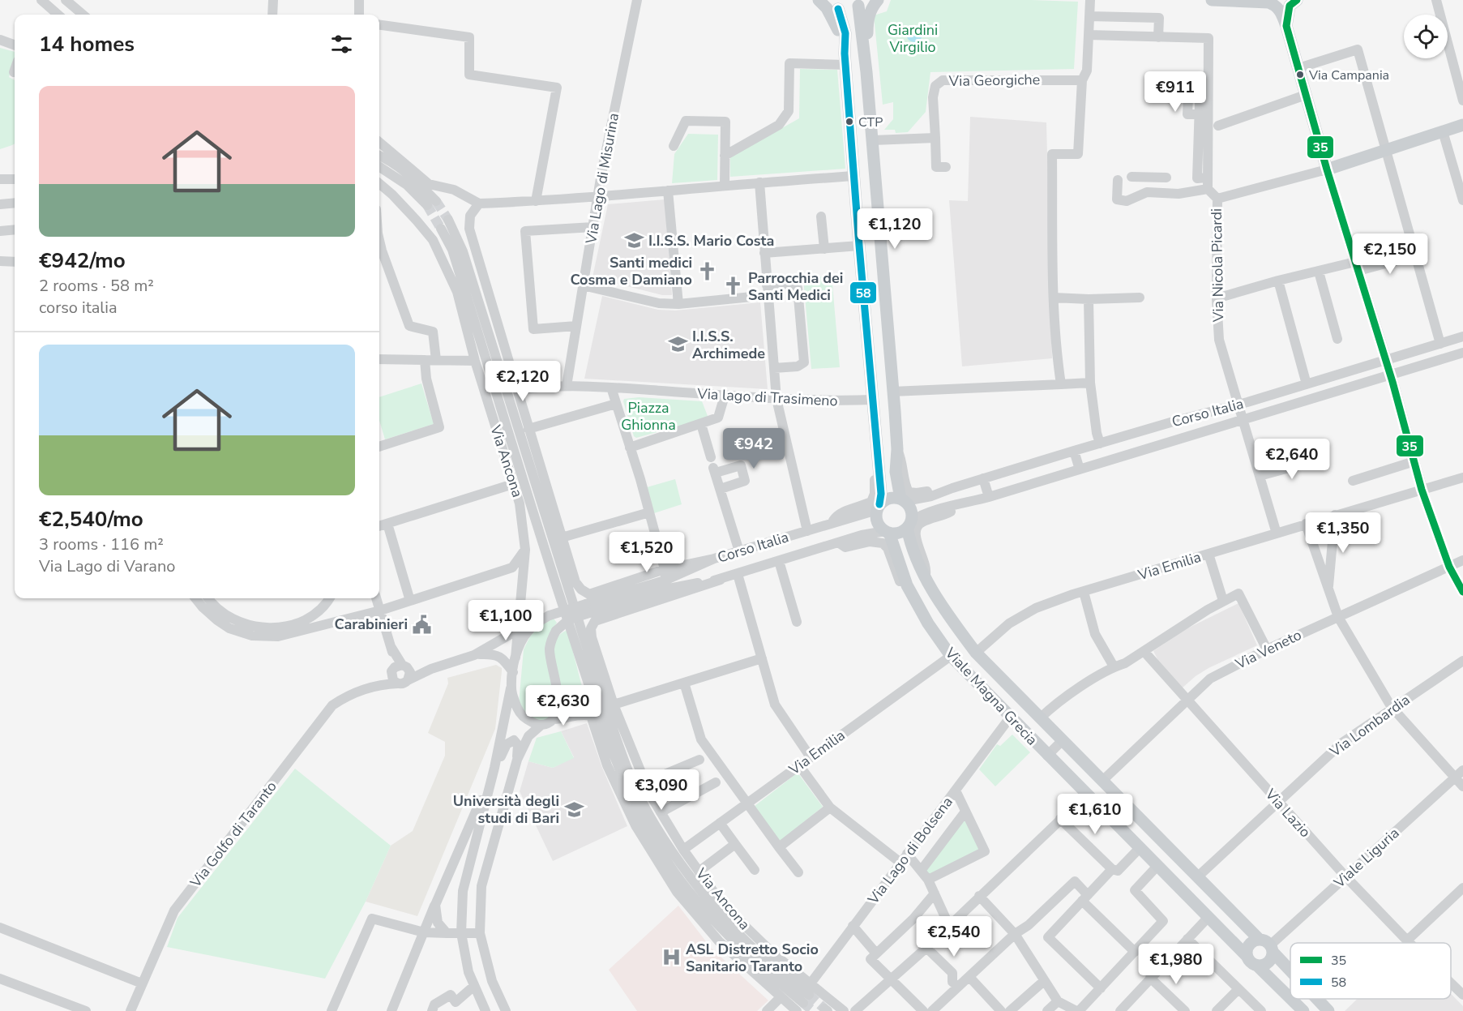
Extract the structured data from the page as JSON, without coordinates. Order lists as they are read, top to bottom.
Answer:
{
  "streets": {
    "main road": ["Viale Magna Grecia"],
    "street": [
      "Via Georgiche",
      "Via Lago di Misurina",
      "Via Nicola Picardi",
      "Via lago di Trasimeno",
      "Corso Italia",
      "Via Ancona",
      "Via Emilia",
      "Via Veneto",
      "Via Lombardia",
      "Via Lazio",
      "Via Golfo di Taranto",
      "Via Lago di Bolsena",
      "Viale Liguria"
    ]
  },
  "crossings": [
    ["Via Lago di Misurina", "Via lago di Trasimeno"],
    ["Via Nicola Picardi", "Corso Italia"],
    ["Via Nicola Picardi", "Via Emilia"],
    ["Via lago di Trasimeno", "Via Ancona"],
    ["Corso Italia", "Via Ancona"],
    ["Corso Italia", "Viale Magna Grecia"],
    ["Via Ancona", "Via Emilia"],
    ["Via Ancona", "Via Lago di Bolsena"],
    ["Via Emilia", "Viale Magna Grecia"],
    ["Via Veneto", "Viale Magna Grecia"],
    ["Via Veneto", "Via Lazio"],
    ["Viale Magna Grecia", "Via Lombardia"],
    ["Viale Magna Grecia", "Via Lago di Bolsena"],
    ["Viale Magna Grecia", "Viale Liguria"],
    ["Via Lombardia", "Via Lazio"],
    ["Via Lazio", "Viale Liguria"]
  ],
  "parks": ["Giardini Virgilio", "Piazza Ghionna"],
  "places": {
    "other": ["Via Campania", "CTP"],
    "school or university": ["I.I.S.S. Mario Costa", "I.I.S.S. Archimede", "Università degli studi di Bari"],
    "church": ["Santi medici Cosma e Damiano", "Parrocchia dei Santi Medici"],
    "public building": ["Carabinieri"],
    "hospital": ["ASL Distretto Socio Sanitario Taranto"]
  },
  "lines": ["transit line 35", "transit line 58"],
  "legend": ["35", "58"],
  "page": {
    "heading": "14 homes",
    "price": [
      "€911",
      "€1,120",
      "€2,150",
      "€2,120",
      "€942",
      "€2,640",
      "€1,350",
      "€1,520",
      "€1,100",
      "€2,630",
      "€3,090",
      "€1,610",
      "€2,540",
      "€1,980"
    ],
    "list": [
      {
        "name": "€942/mo",
        "note": "2 rooms · 58 m² · corso italia"
      },
      {
        "name": "€2,540/mo",
        "note": "3 rooms · 116 m² · Via Lago di Varano"
      }
    ]
  }
}
